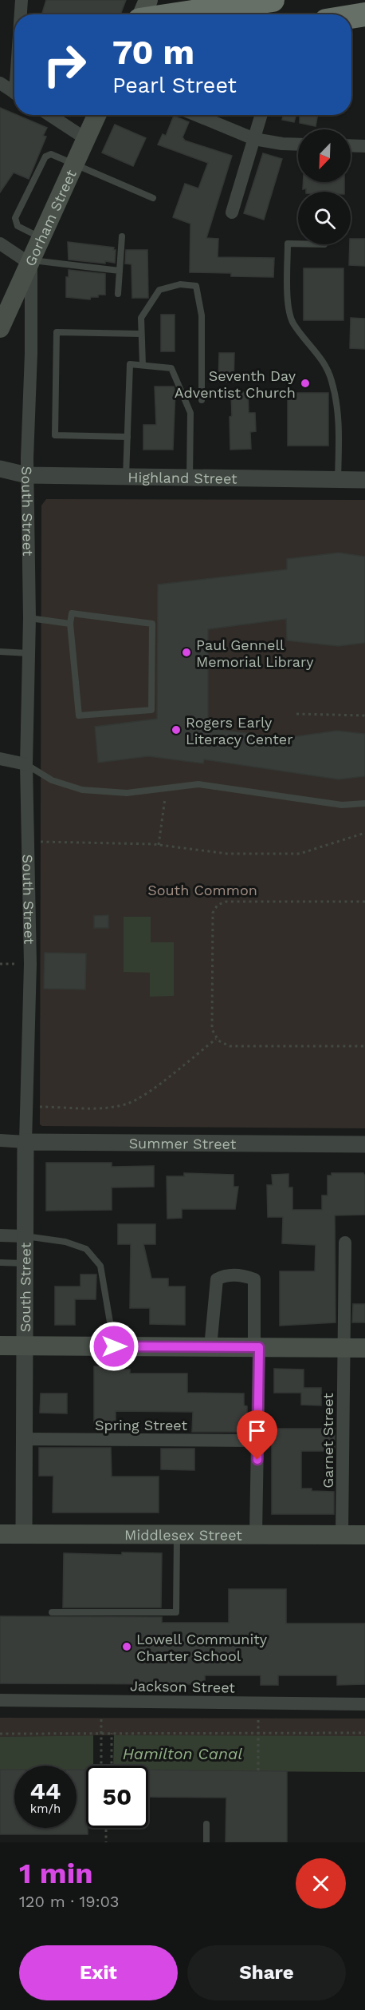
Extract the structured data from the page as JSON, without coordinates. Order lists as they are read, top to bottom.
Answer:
{
  "streets": {
    "main road": ["Gorham Street", "Middlesex Street"],
    "street": [
      "Highland Street",
      "South Street",
      "Summer Street",
      "Spring Street",
      "Garnet Street",
      "Jackson Street"
    ]
  },
  "crossings": [
    ["Gorham Street", "South Street"],
    ["Highland Street", "South Street"],
    ["South Street", "Summer Street"],
    ["South Street", "Spring Street"],
    ["South Street", "Middlesex Street"],
    ["Garnet Street", "Middlesex Street"]
  ],
  "water": ["Hamilton Canal"],
  "parks": ["South Common"],
  "places": [
    "Seventh Day Adventist Church",
    "Paul Gennell Memorial Library",
    "Rogers Early Literacy Center",
    "Lowell Community Charter School"
  ],
  "north": "bottom left",
  "page": {
    "turn": ["70 m", "Pearl Street"],
    "speed": "44 km/h",
    "limit": "50",
    "heading": ["1 min", "120 m · 19:03"],
    "buttons": ["Exit", "Share"]
  }
}
